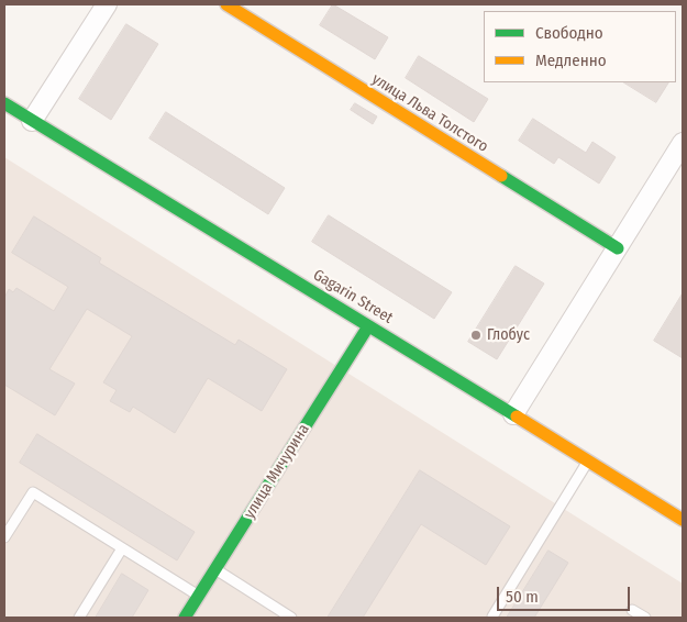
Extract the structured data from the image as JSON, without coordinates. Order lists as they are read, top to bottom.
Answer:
{
  "streets": {
    "street": ["улица Льва Толстого", "Gagarin Street", "улица Мичурина"]
  },
  "crossings": [
    ["Gagarin Street", "улица Мичурина"]
  ],
  "places": ["Глобус"],
  "legend": ["Свободно", "Медленно"],
  "scale_bar": "50 m"
}
